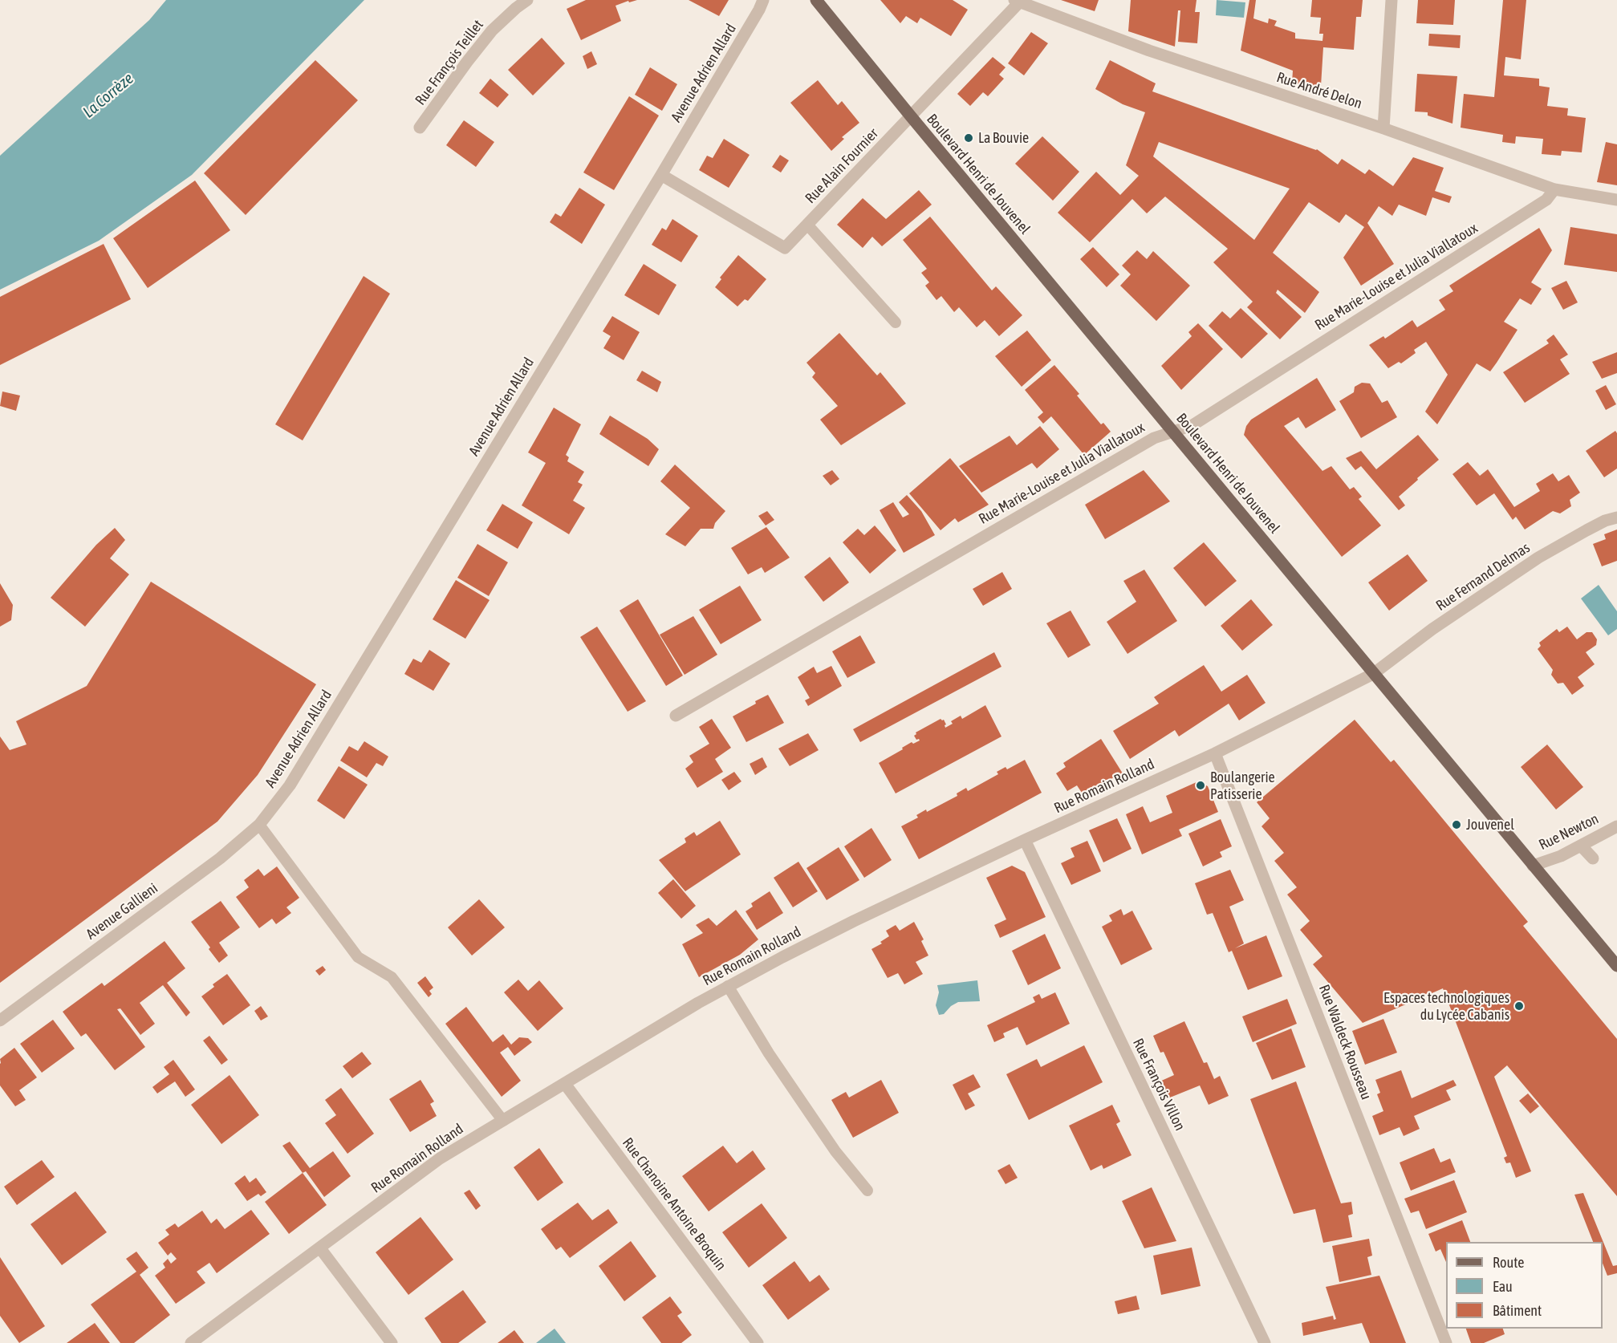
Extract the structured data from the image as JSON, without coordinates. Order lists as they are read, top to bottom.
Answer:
{
  "streets": {
    "main road": ["Boulevard Henri de Jouvenel"],
    "street": [
      "Rue François Teillet",
      "Avenue Adrien Allard",
      "Rue André Delon",
      "Rue Alain Fournier",
      "Rue Marie-Louise et Julia Viallatoux",
      "Rue Fernand Delmas",
      "Rue Romain Rolland",
      "Rue Newton",
      "Avenue Gallieni",
      "Rue Waldeck Rousseau",
      "Rue François Villon",
      "Rue Chanoine Antoine Broquin"
    ]
  },
  "crossings": [
    ["Avenue Adrien Allard", "Rue Alain Fournier"],
    ["Avenue Adrien Allard", "Avenue Gallieni"],
    ["Rue André Delon", "Rue Alain Fournier"],
    ["Rue André Delon", "Rue Marie-Louise et Julia Viallatoux"],
    ["Rue Alain Fournier", "Boulevard Henri de Jouvenel"],
    ["Boulevard Henri de Jouvenel", "Rue Marie-Louise et Julia Viallatoux"],
    ["Boulevard Henri de Jouvenel", "Rue Fernand Delmas"],
    ["Boulevard Henri de Jouvenel", "Rue Romain Rolland"],
    ["Boulevard Henri de Jouvenel", "Rue Newton"],
    ["Rue Fernand Delmas", "Rue Romain Rolland"],
    ["Rue Romain Rolland", "Rue Waldeck Rousseau"],
    ["Rue Romain Rolland", "Rue François Villon"],
    ["Rue Romain Rolland", "Rue Chanoine Antoine Broquin"]
  ],
  "water": ["La Corrèze"],
  "places": [
    "La Bouvie",
    "Boulangerie Patisserie",
    "Jouvenel",
    "Espaces technologiques du Lycée Cabanis"
  ],
  "legend": ["Route", "Eau", "Bâtiment"]
}
